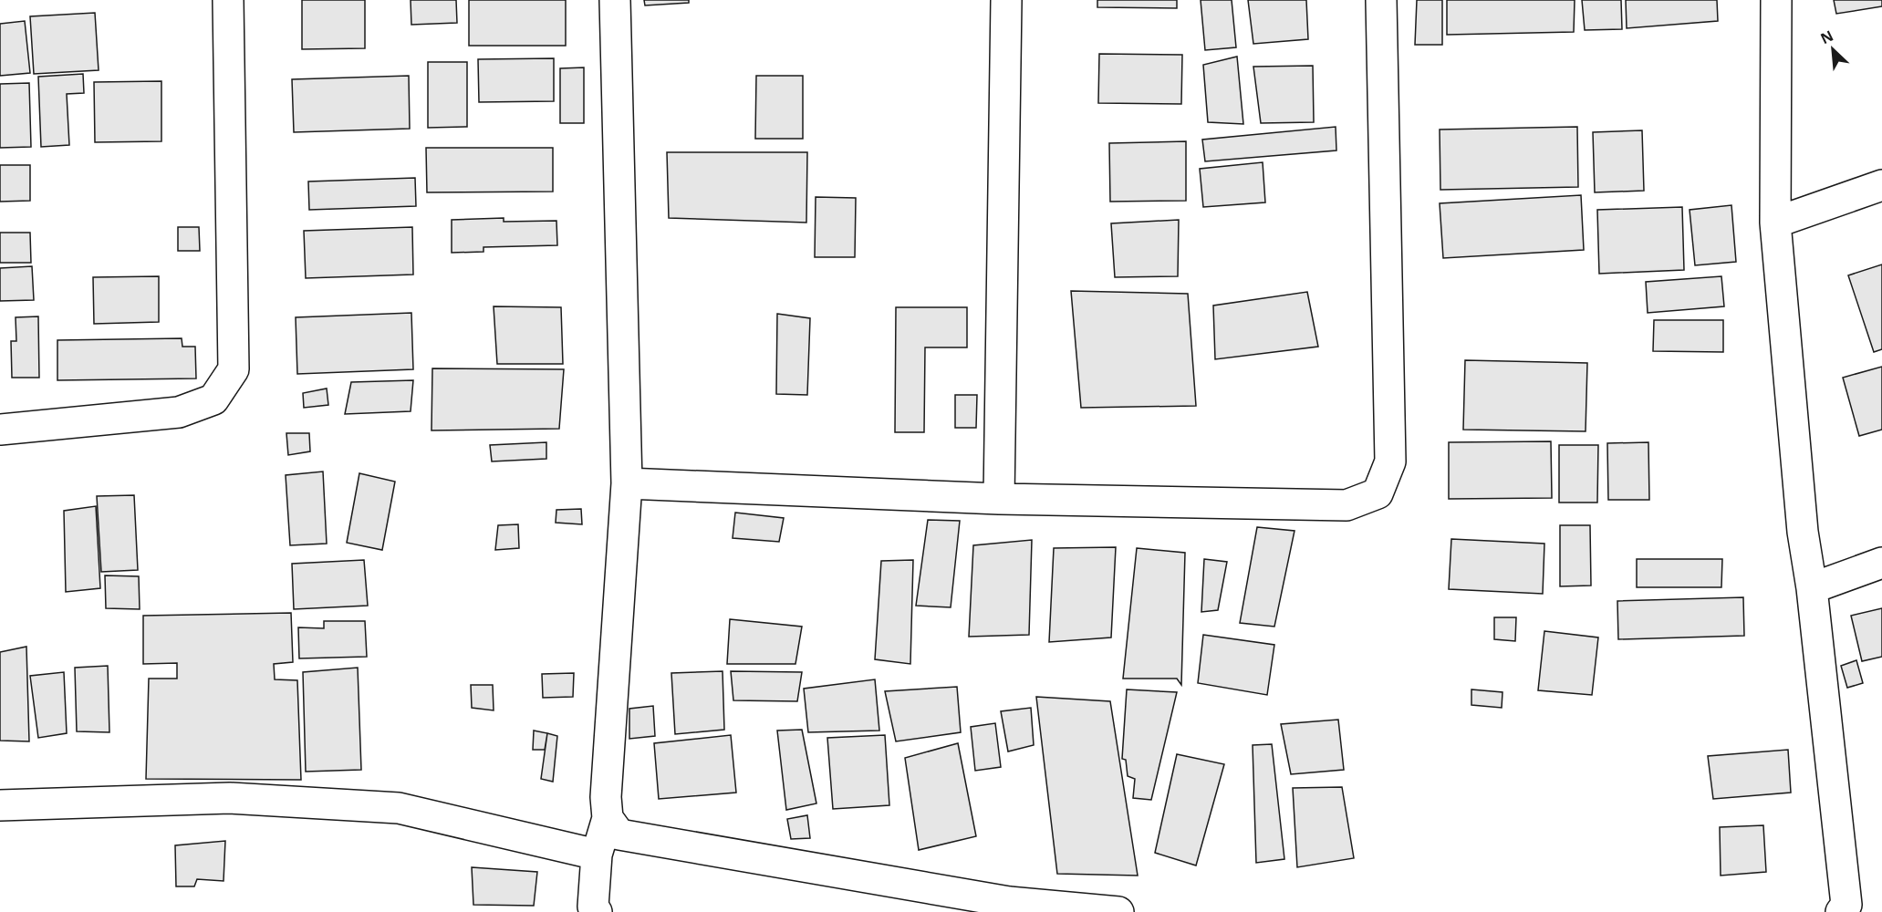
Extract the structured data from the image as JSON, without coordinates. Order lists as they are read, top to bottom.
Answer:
{
  "north": "top left"
}
